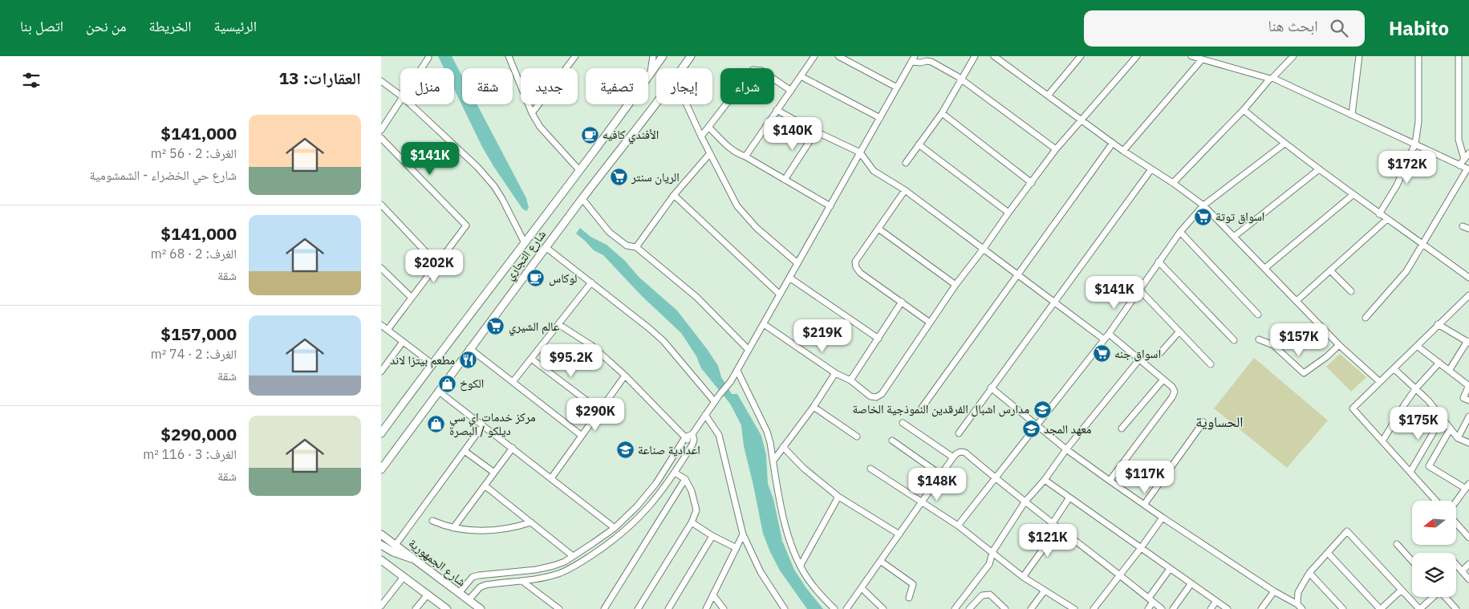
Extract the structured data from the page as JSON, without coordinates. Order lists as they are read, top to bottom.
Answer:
{
  "streets": {
    "main road": ["شارع التجاري", "شارع الجمهورية"]
  },
  "districts": ["الحساوية"],
  "places": {
    "cafe": ["الأفندي كافيه", "لوكاس"],
    "supermarket": [
      "الريان سنتر",
      "اسواق توتة",
      "عالم الشيري",
      "اسواق جنه"
    ],
    "restaurant": ["مطعم بيتزا لاند"],
    "shop": ["الكوخ", "مركز خدمات اي سي ديلكو / البصرة"],
    "school or university": ["مدارس اشبال الفرقدين النموذجية الخاصة", "معهد المجد", "اعدادية صناعة"]
  },
  "north": "left",
  "page": {
    "header": "Habito",
    "search": "ابحث هنا",
    "nav": [
      "الرئيسية",
      "الخريطة",
      "من نحن",
      "اتصل بنا"
    ],
    "heading": "العقارات: 13",
    "chip": [
      "شراء",
      "إيجار",
      "تصفية",
      "جديد",
      "شقة",
      "منزل"
    ],
    "list": [
      {
        "name": "$141,000",
        "note": "الغرف: 2 · 56 m² · شارع حي الخضراء - الشمشومية"
      },
      {
        "name": "$141,000",
        "note": "الغرف: 2 · 68 m² · شقة"
      },
      {
        "name": "$157,000",
        "note": "الغرف: 2 · 74 m² · شقة"
      },
      {
        "name": "$290,000",
        "note": "الغرف: 3 · 116 m² · شقة"
      }
    ],
    "price": [
      "$140K",
      "$141K",
      "$172K",
      "$202K",
      "$141K",
      "$219K",
      "$157K",
      "$95.2K",
      "$290K",
      "$175K",
      "$117K",
      "$148K",
      "$121K"
    ]
  }
}
